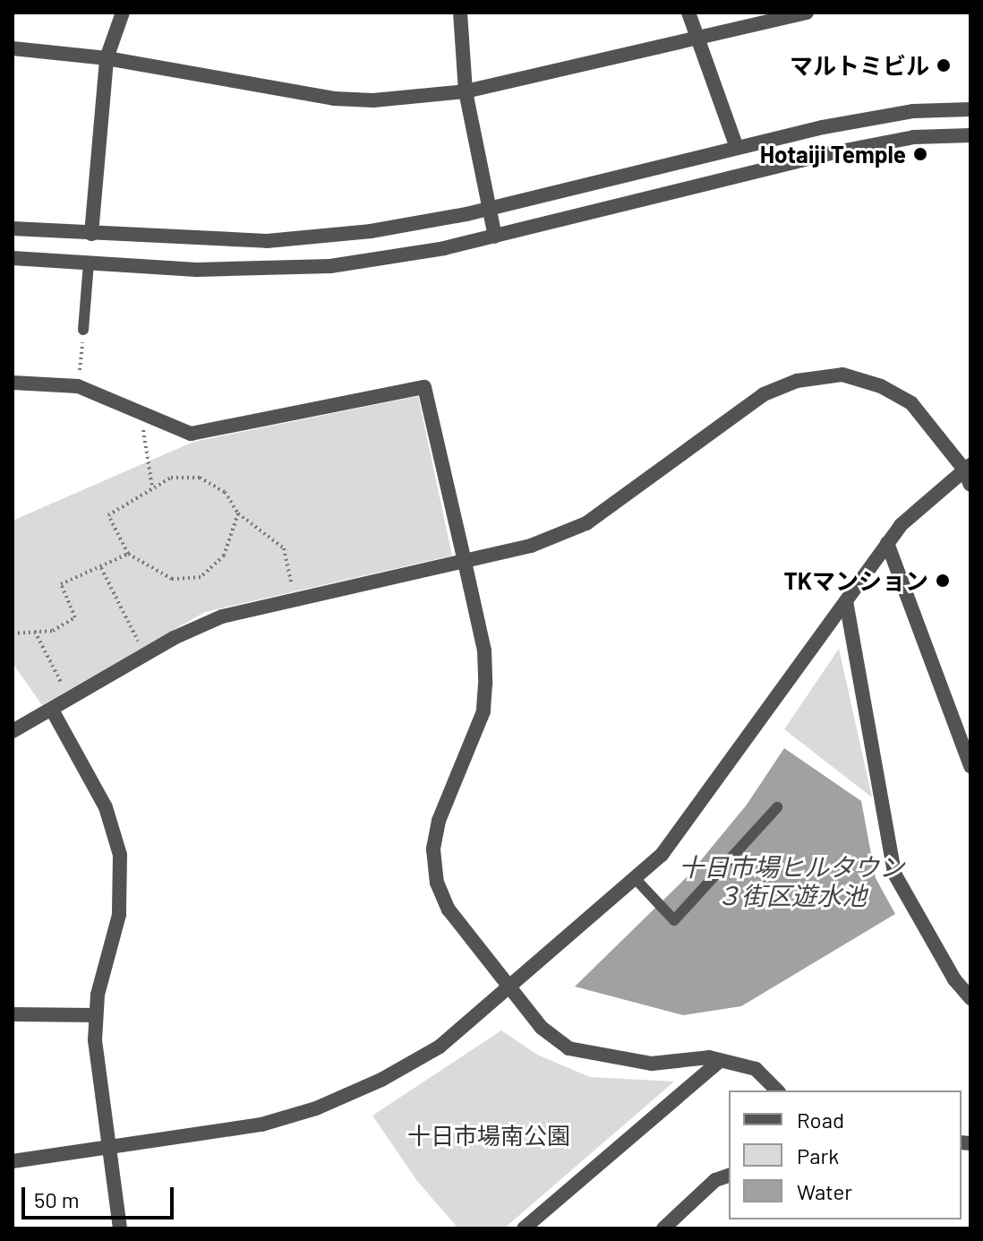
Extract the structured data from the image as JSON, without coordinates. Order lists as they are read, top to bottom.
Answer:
{
  "water": ["十日市場ヒルタウン ３街区遊水池"],
  "parks": ["十日市場南公園"],
  "places": ["マルトミビル", "Hotaiji Temple", "TKマンション"],
  "legend": ["Road", "Park", "Water"],
  "scale_bar": "50 m"
}
